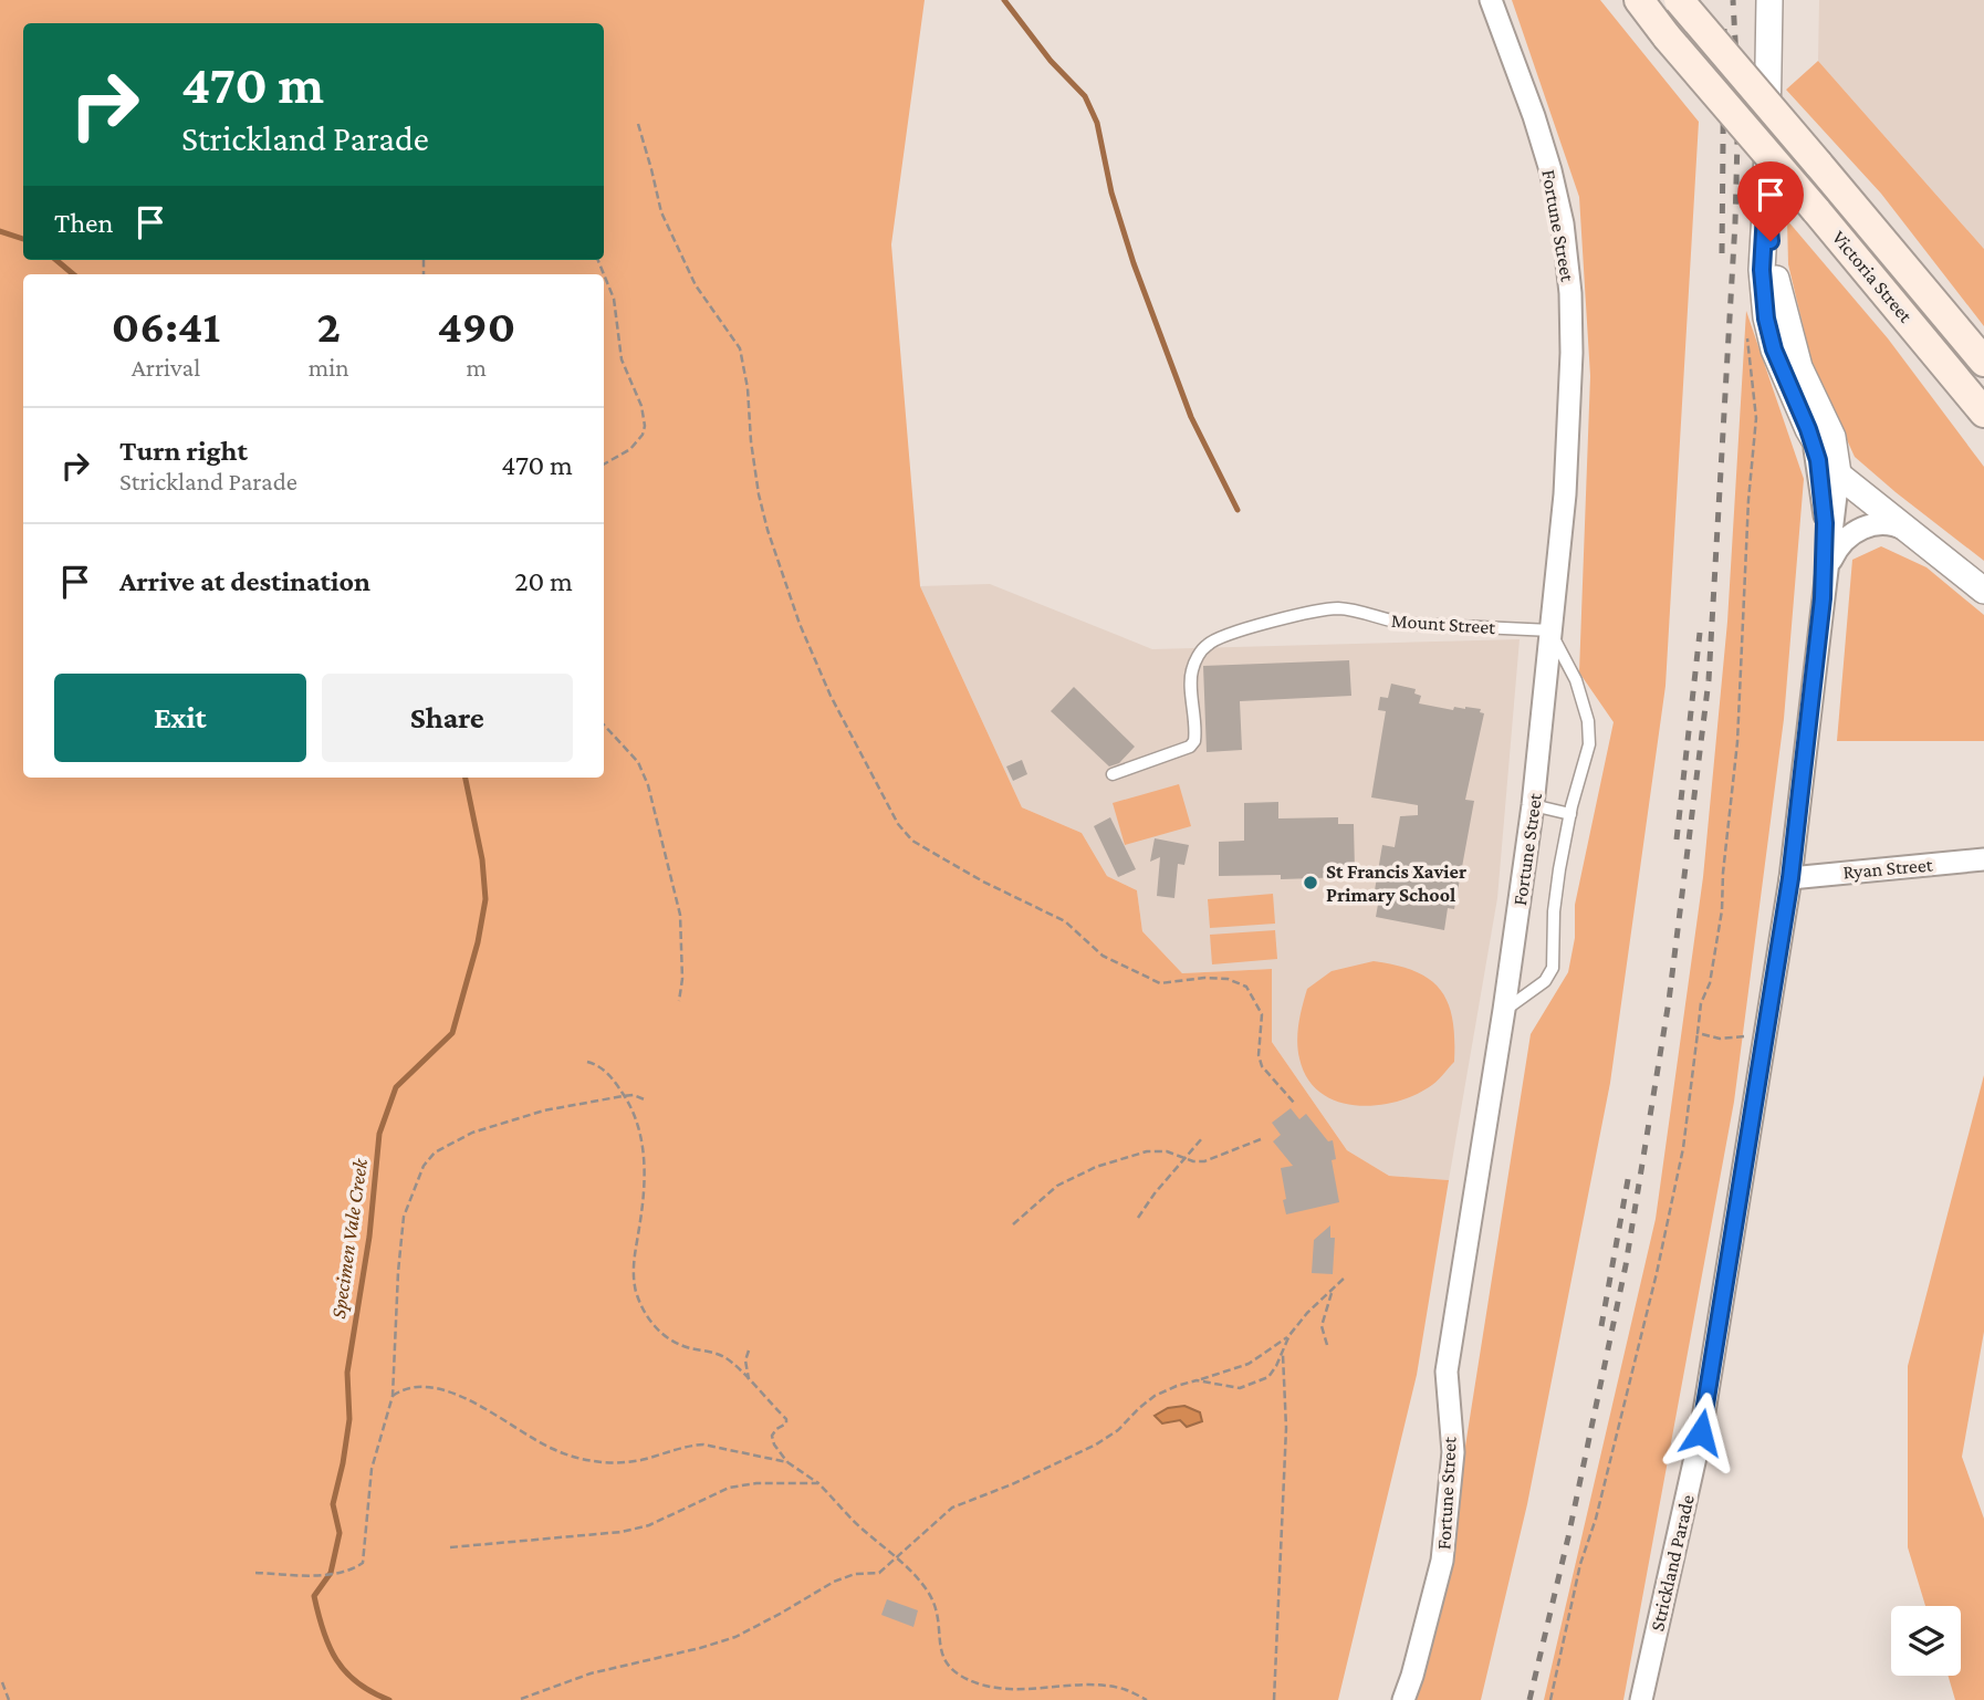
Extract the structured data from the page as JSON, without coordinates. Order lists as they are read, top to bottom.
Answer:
{
  "streets": {
    "main road": ["Victoria Street"],
    "street": ["Fortune Street", "Ryan Street", "Strickland Parade"],
    "lane": ["Mount Street"]
  },
  "crossings": [
    ["Fortune Street", "Mount Street"],
    ["Ryan Street", "Strickland Parade"]
  ],
  "water": ["Specimen Vale Creek"],
  "places": ["St Francis Xavier Primary School"],
  "page": {
    "turn": ["470 m", "Strickland Parade"],
    "then": "Then",
    "eta": [
      "06:41",
      "Arrival",
      "2",
      "min",
      "490",
      "m"
    ],
    "list": [
      {
        "name": "Turn right",
        "note": "Strickland Parade",
        "value": "470 m"
      },
      {
        "name": "Arrive at destination",
        "value": "20 m"
      }
    ],
    "buttons": ["Exit", "Share"]
  }
}
